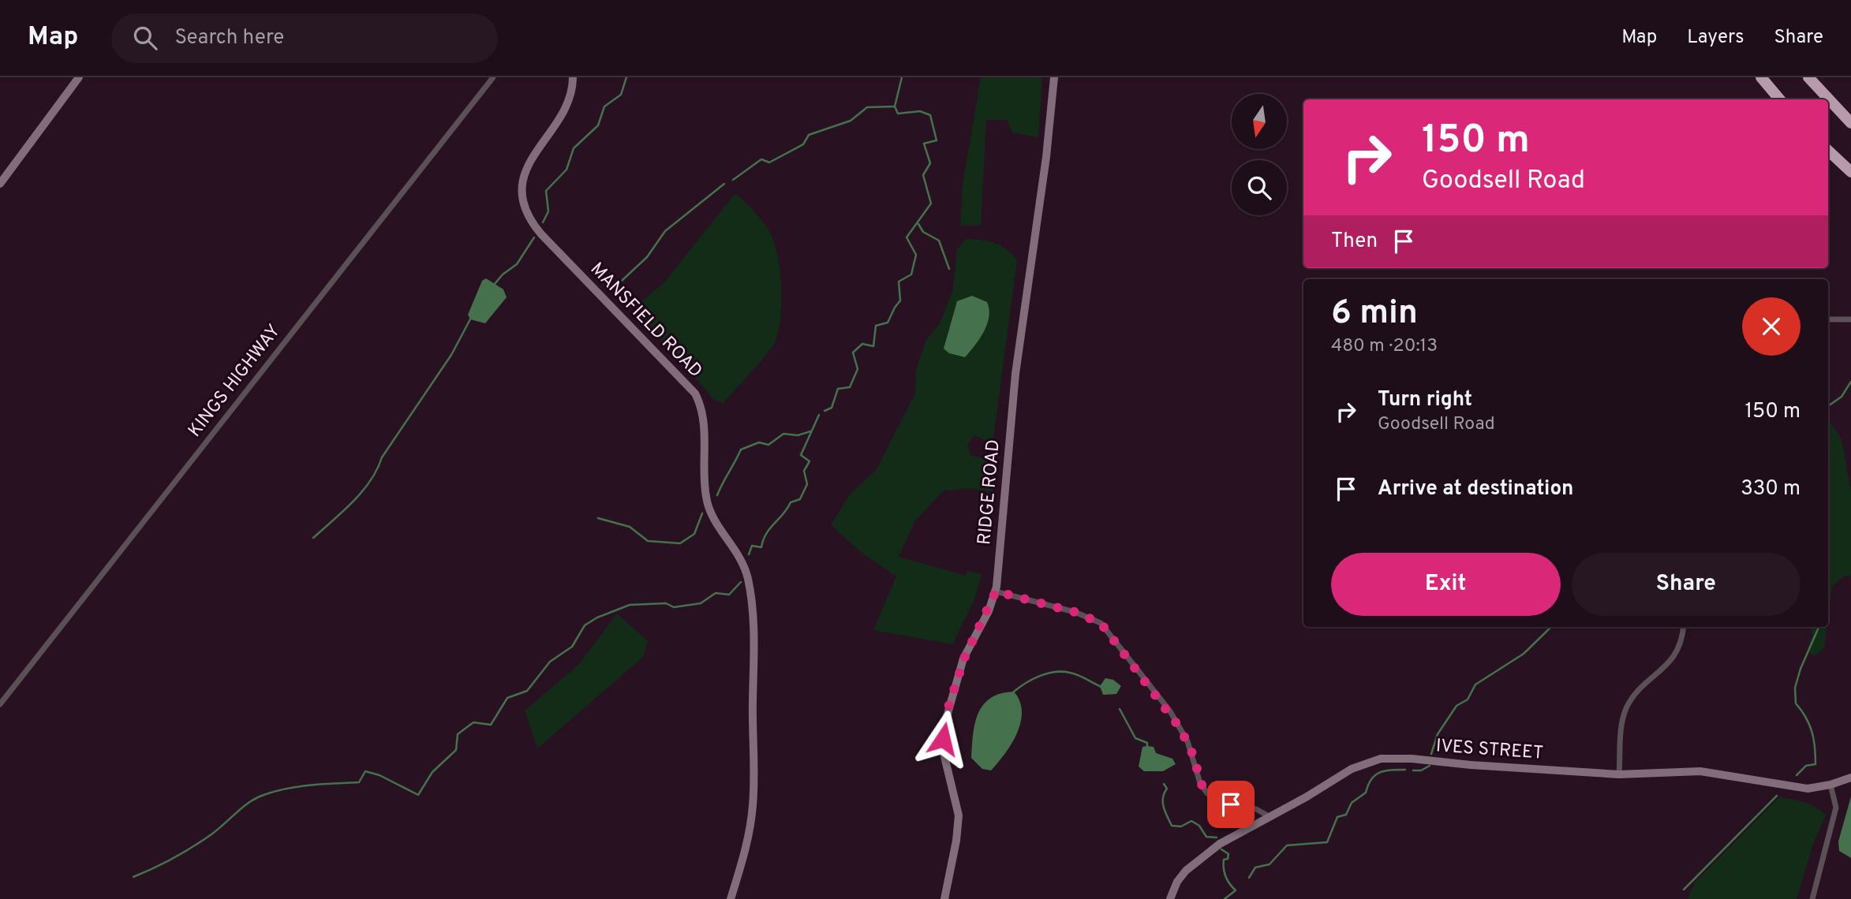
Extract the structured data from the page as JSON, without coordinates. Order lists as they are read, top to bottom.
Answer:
{
  "streets": {
    "street": [
      "MANSFIELD ROAD",
      "KINGS HIGHWAY",
      "RIDGE ROAD",
      "IVES STREET"
    ]
  },
  "north": "bottom",
  "page": {
    "header": "Map",
    "search": "Search here",
    "nav": ["Map", "Layers", "Share"],
    "turn": ["150 m", "Goodsell Road"],
    "then": "Then",
    "heading": ["6 min", "480 m · 20:13"],
    "list": [
      {
        "name": "Turn right",
        "note": "Goodsell Road",
        "value": "150 m"
      },
      {
        "name": "Arrive at destination",
        "value": "330 m"
      }
    ],
    "buttons": ["Exit", "Share"]
  }
}
